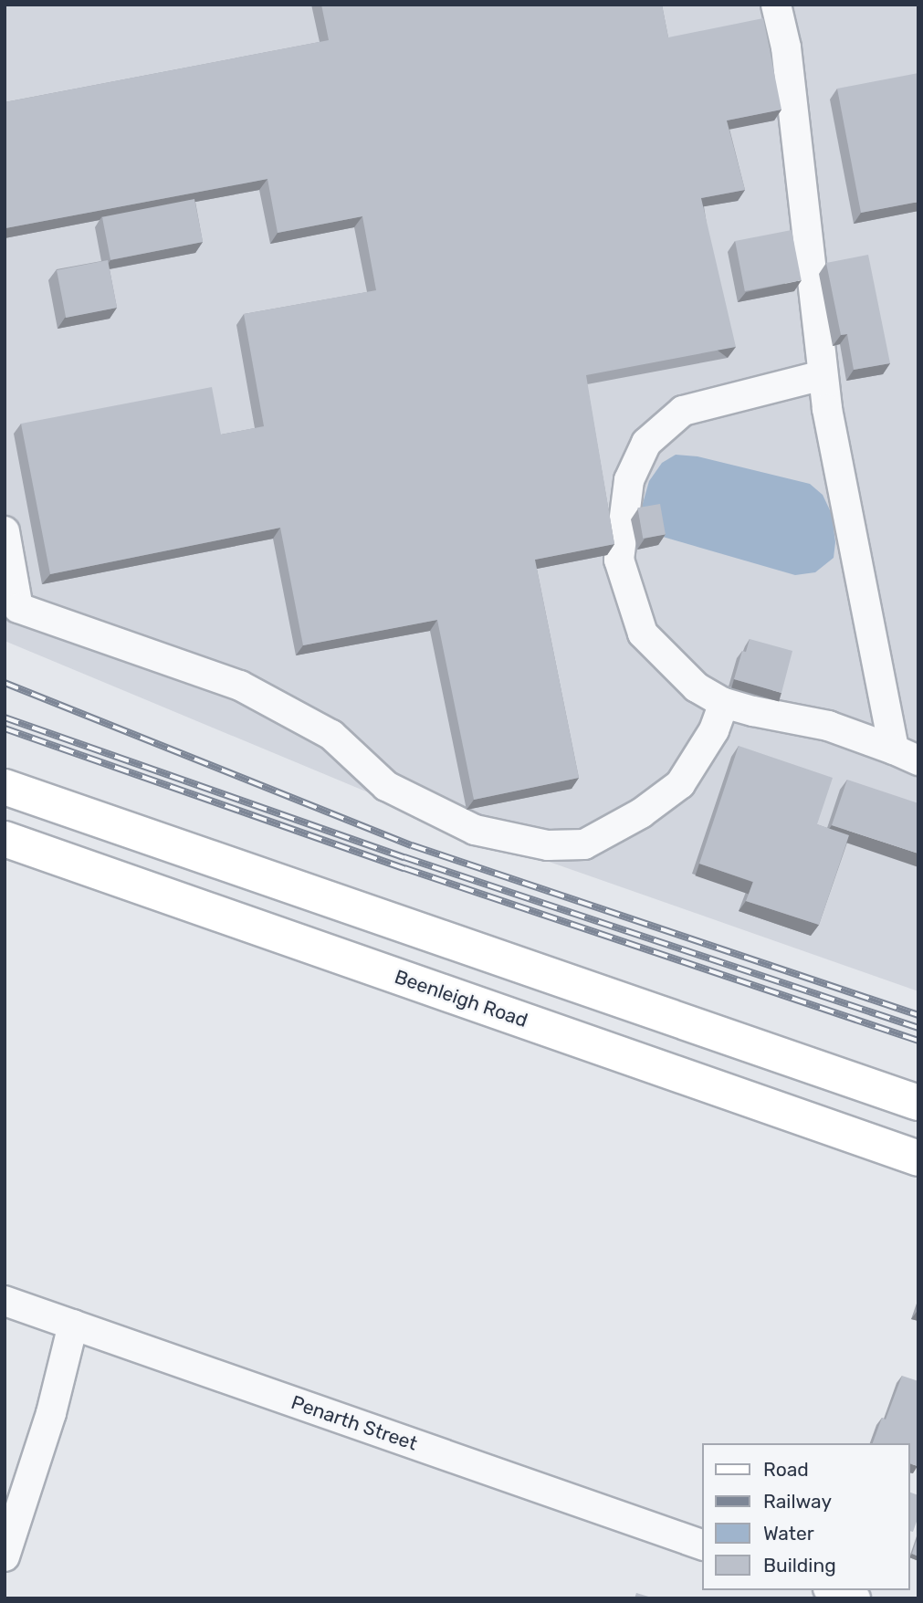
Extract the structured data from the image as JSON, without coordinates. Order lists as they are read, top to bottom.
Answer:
{
  "streets": {
    "main road": ["Beenleigh Road"],
    "street": ["Penarth Street"]
  },
  "legend": [
    "Road",
    "Railway",
    "Water",
    "Building"
  ]
}
